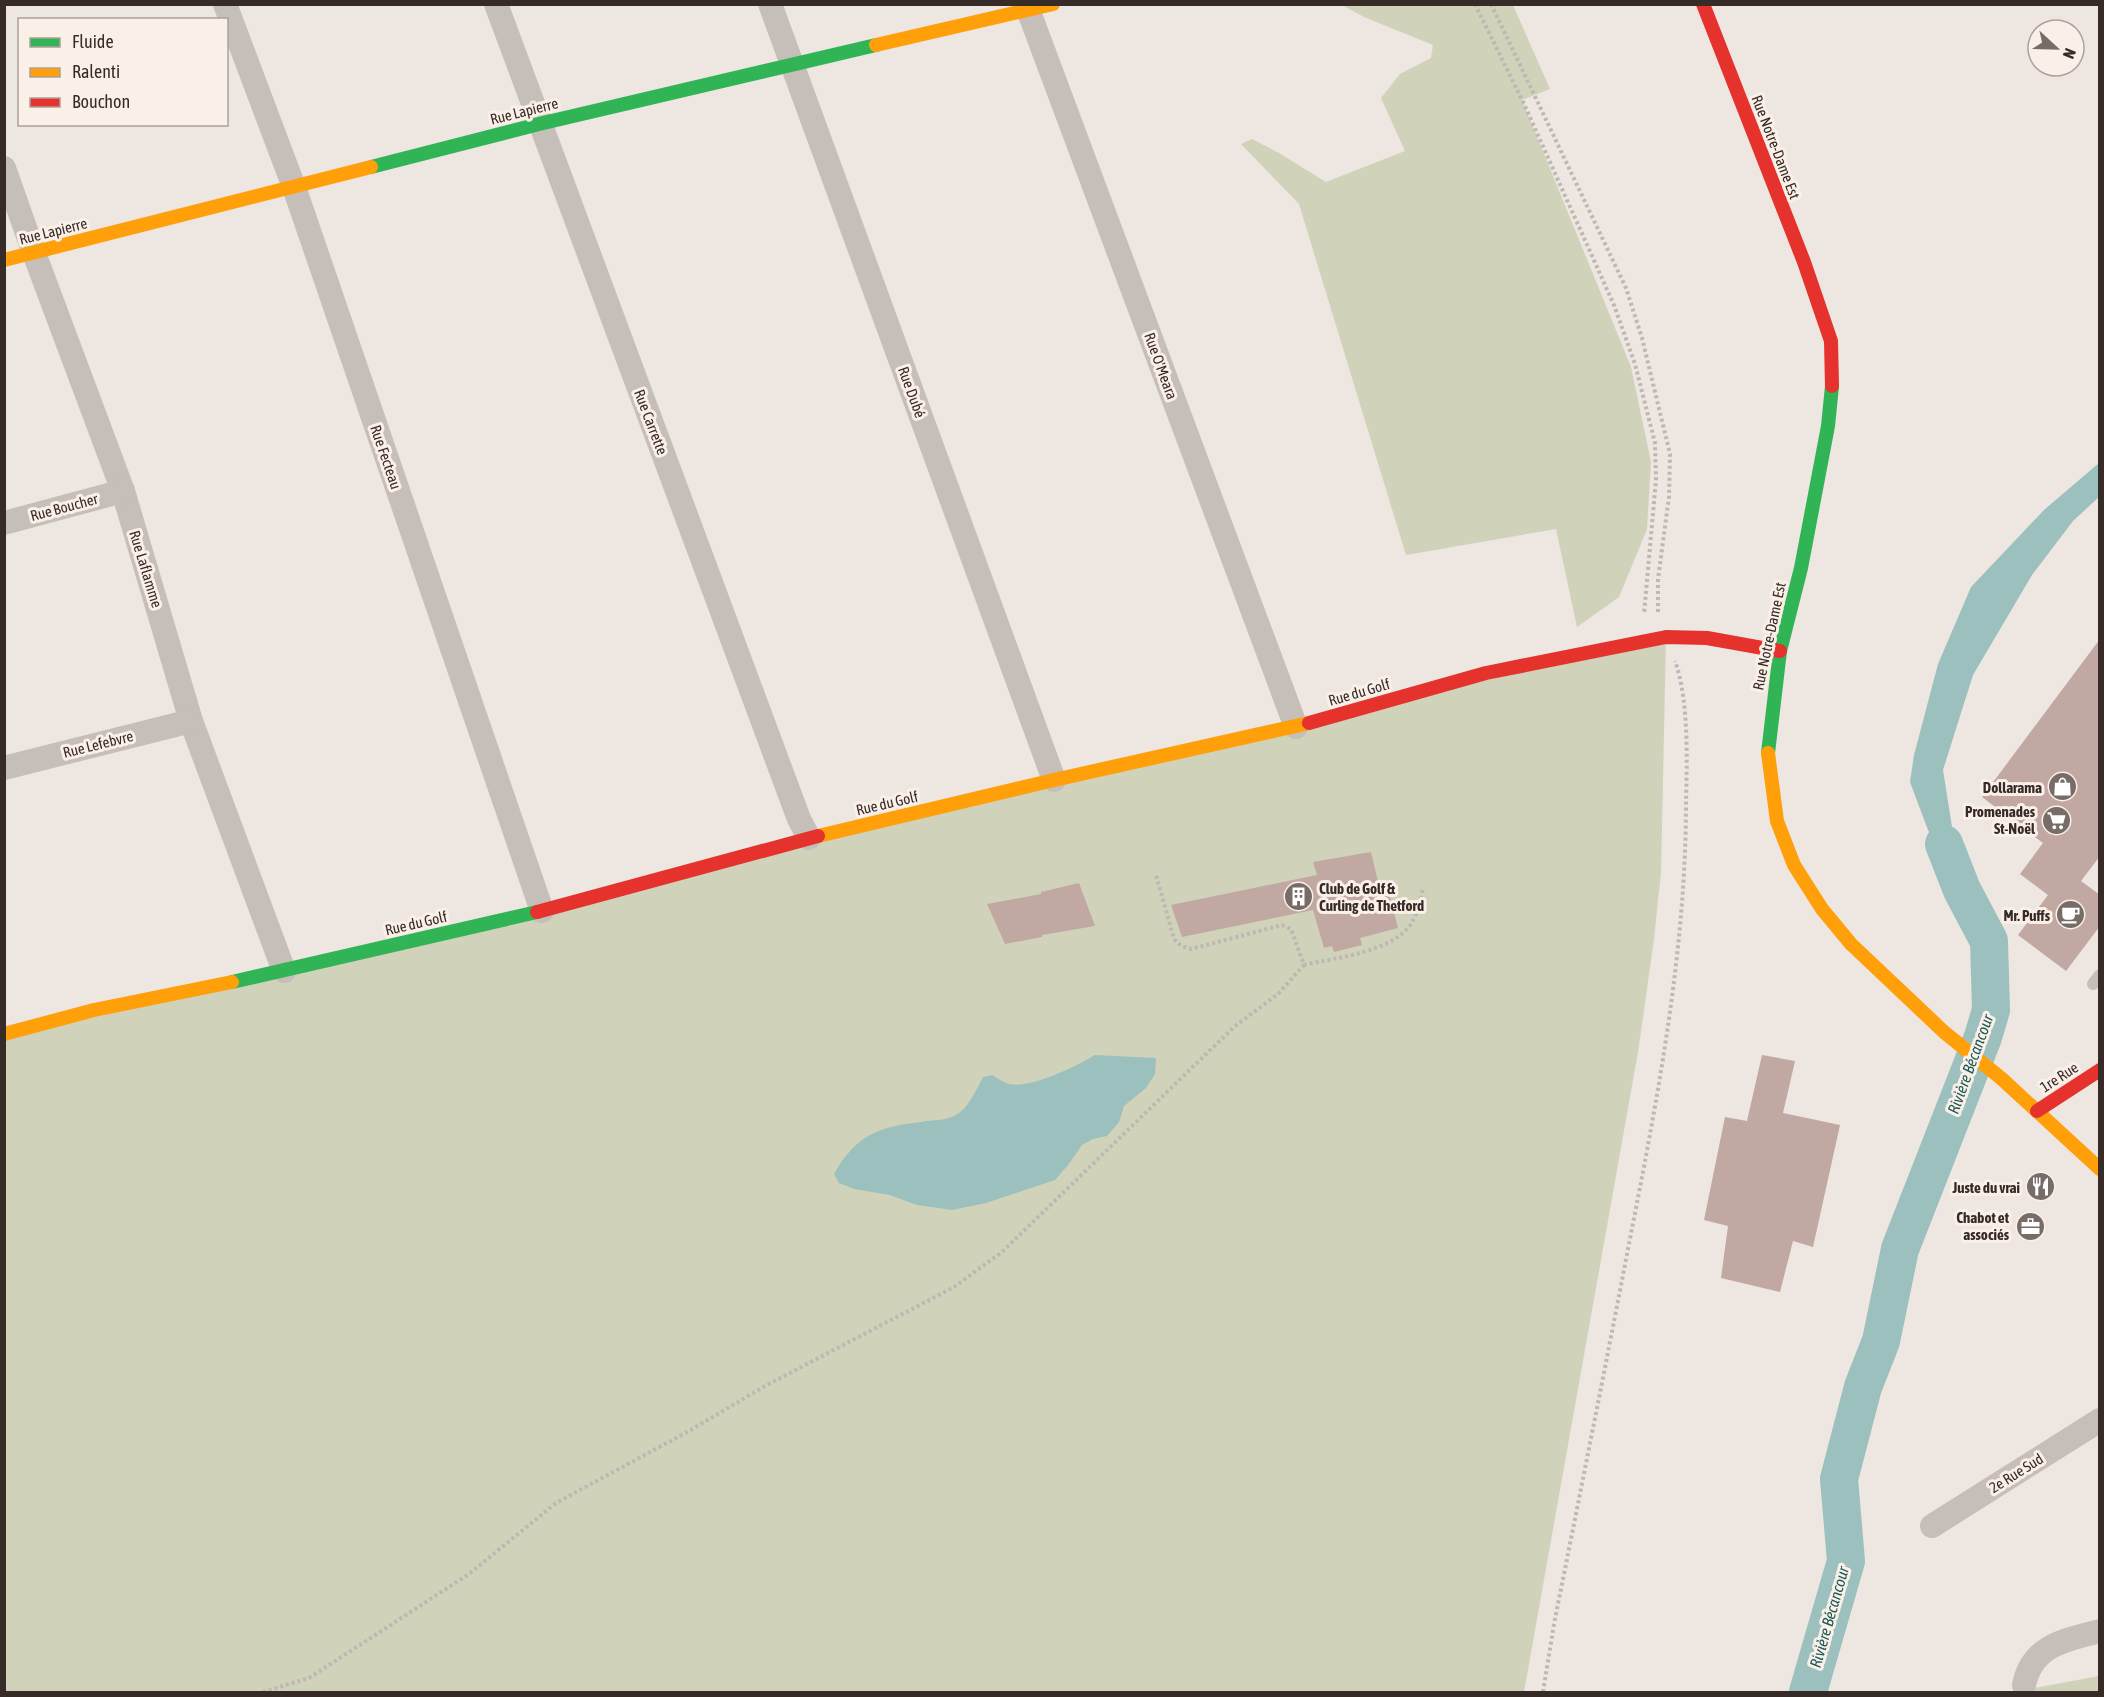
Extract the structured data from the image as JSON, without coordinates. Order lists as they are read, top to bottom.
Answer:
{
  "streets": {
    "street": [
      "Rue Lapierre",
      "Rue Notre-Dame Est",
      "Rue O'Meara",
      "Rue Dubé",
      "Rue Carrette",
      "Rue Fecteau",
      "Rue Boucher",
      "Rue Laflamme",
      "Rue du Golf",
      "Rue Lefebvre",
      "1re Rue",
      "2e Rue Sud"
    ]
  },
  "crossings": [
    ["Rue Lapierre", "Rue O'Meara"],
    ["Rue Lapierre", "Rue Dubé"],
    ["Rue Lapierre", "Rue Carrette"],
    ["Rue Lapierre", "Rue Fecteau"],
    ["Rue Lapierre", "Rue Laflamme"],
    ["Rue Notre-Dame Est", "Rue du Golf"],
    ["Rue Notre-Dame Est", "1re Rue"],
    ["Rue O'Meara", "Rue du Golf"],
    ["Rue Dubé", "Rue du Golf"],
    ["Rue Carrette", "Rue du Golf"],
    ["Rue Fecteau", "Rue du Golf"],
    ["Rue Boucher", "Rue Laflamme"],
    ["Rue Laflamme", "Rue du Golf"],
    ["Rue Laflamme", "Rue Lefebvre"]
  ],
  "water": ["Rivière Bécancour"],
  "places": {
    "shop": ["Dollarama"],
    "supermarket": ["Promenades St-Noël"],
    "building": ["Club de Golf & Curling de Thetford"],
    "cafe": ["Mr. Puffs"],
    "restaurant": ["Juste du vrai"],
    "office": ["Chabot et associés"]
  },
  "legend": ["Fluide", "Ralenti", "Bouchon"],
  "north": "right"
}
